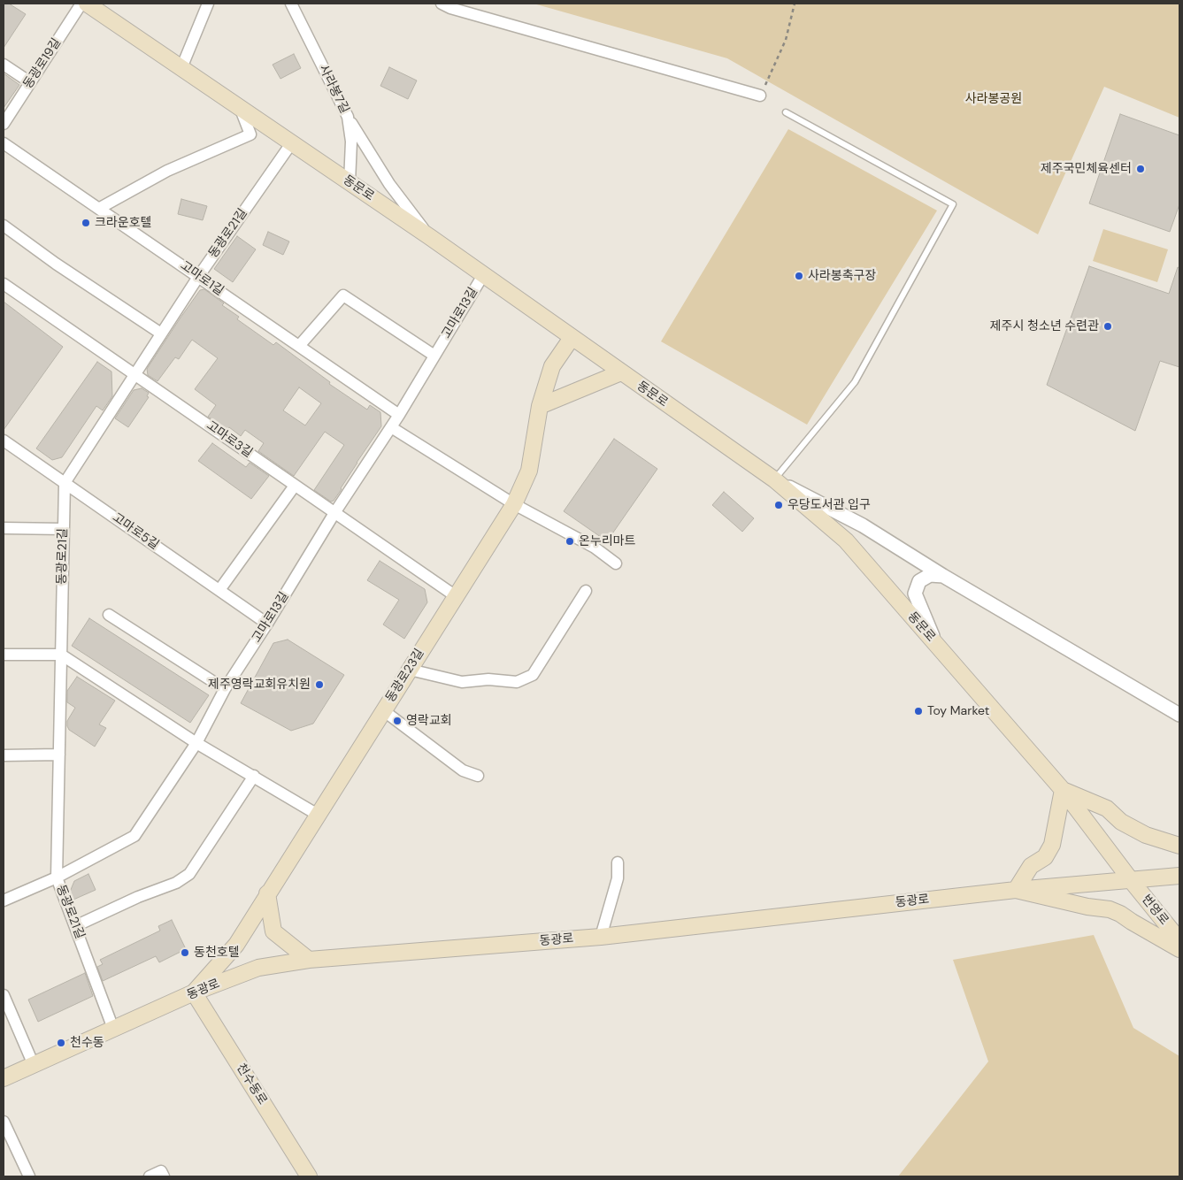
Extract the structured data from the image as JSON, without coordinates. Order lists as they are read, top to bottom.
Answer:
{
  "streets": {
    "main road": [
      "동문로",
      "동광로23길",
      "동광로",
      "번영로",
      "천수동로"
    ],
    "street": [
      "동광로19길",
      "사라봉7길",
      "동광로21길",
      "고마로1길",
      "고마로13길",
      "고마로3길",
      "고마로5길"
    ]
  },
  "crossings": [
    ["사라봉7길", "동문로"],
    ["동문로", "동광로21길"],
    ["동문로", "고마로13길"],
    ["동문로", "동광로23길"],
    ["동문로", "동광로"],
    ["동문로", "번영로"],
    ["동광로21길", "고마로1길"],
    ["동광로21길", "고마로13길"],
    ["동광로21길", "고마로3길"],
    ["동광로21길", "고마로5길"],
    ["동광로21길", "동광로"],
    ["고마로1길", "고마로13길"],
    ["고마로13길", "고마로3길"],
    ["고마로13길", "고마로5길"],
    ["고마로3길", "동광로23길"],
    ["동광로23길", "동광로"],
    ["동광로23길", "천수동로"],
    ["동광로", "번영로"],
    ["동광로", "천수동로"]
  ],
  "parks": ["사라봉공원"],
  "places": [
    "제주국민체육센터",
    "크라운호텔",
    "사라봉축구장",
    "제주시 청소년 수련관",
    "우당도서관 입구",
    "온누리마트",
    "제주영락교회유치원",
    "Toy Market",
    "영락교회",
    "동천호텔",
    "천수동"
  ]
}
